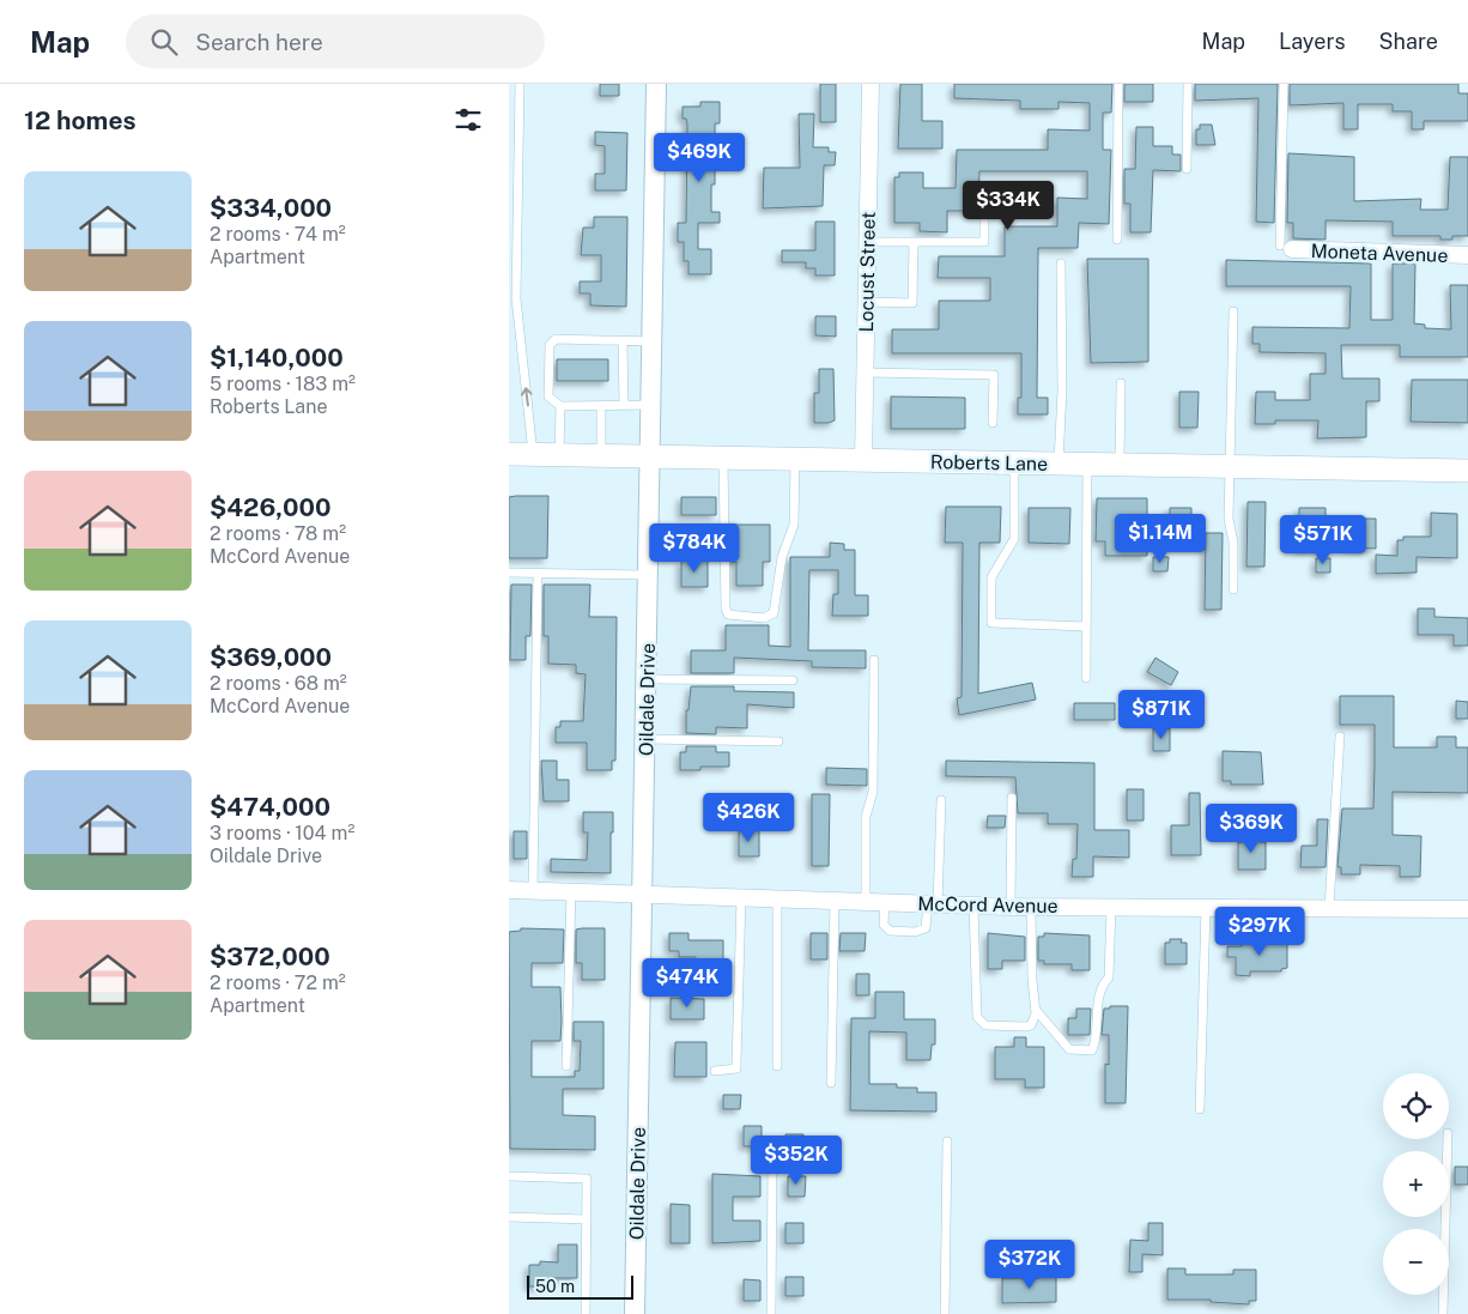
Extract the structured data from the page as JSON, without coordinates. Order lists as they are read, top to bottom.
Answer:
{
  "streets": {
    "main road": ["Roberts Lane"],
    "street": [
      "Moneta Avenue",
      "Locust Street",
      "Oildale Drive",
      "McCord Avenue"
    ]
  },
  "crossings": [
    ["Locust Street", "Roberts Lane"],
    ["Roberts Lane", "Oildale Drive"],
    ["Oildale Drive", "McCord Avenue"]
  ],
  "scale_bar": "50 m",
  "page": {
    "header": "Map",
    "search": "Search here",
    "nav": ["Map", "Layers", "Share"],
    "heading": "12 homes",
    "price": [
      "$469K",
      "$334K",
      "$1.14M",
      "$571K",
      "$784K",
      "$871K",
      "$426K",
      "$369K",
      "$297K",
      "$474K",
      "$352K",
      "$372K"
    ],
    "list": [
      {
        "name": "$334,000",
        "note": "2 rooms · 74 m² · Apartment"
      },
      {
        "name": "$1,140,000",
        "note": "5 rooms · 183 m² · Roberts Lane"
      },
      {
        "name": "$426,000",
        "note": "2 rooms · 78 m² · McCord Avenue"
      },
      {
        "name": "$369,000",
        "note": "2 rooms · 68 m² · McCord Avenue"
      },
      {
        "name": "$474,000",
        "note": "3 rooms · 104 m² · Oildale Drive"
      },
      {
        "name": "$372,000",
        "note": "2 rooms · 72 m² · Apartment"
      }
    ],
    "map_buttons": ["+", "−"],
    "scale": "50 m"
  }
}
